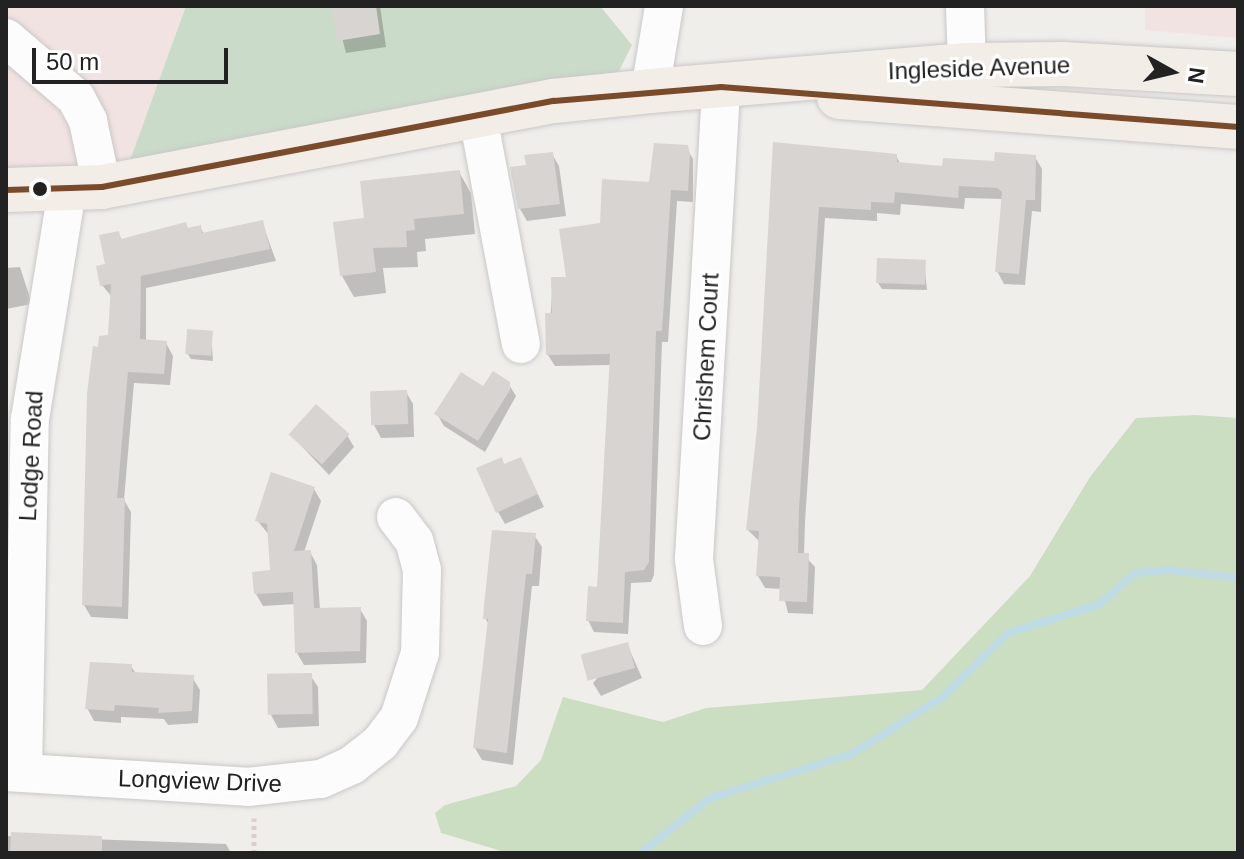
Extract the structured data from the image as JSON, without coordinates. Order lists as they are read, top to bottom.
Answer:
{
  "streets": {
    "main road": ["Ingleside Avenue"],
    "street": ["Chrishem Court", "Lodge Road", "Longview Drive"]
  },
  "crossings": [
    ["Ingleside Avenue", "Chrishem Court"],
    ["Ingleside Avenue", "Lodge Road"],
    ["Lodge Road", "Longview Drive"]
  ],
  "scale_bar": "50 m",
  "north": "right"
}
